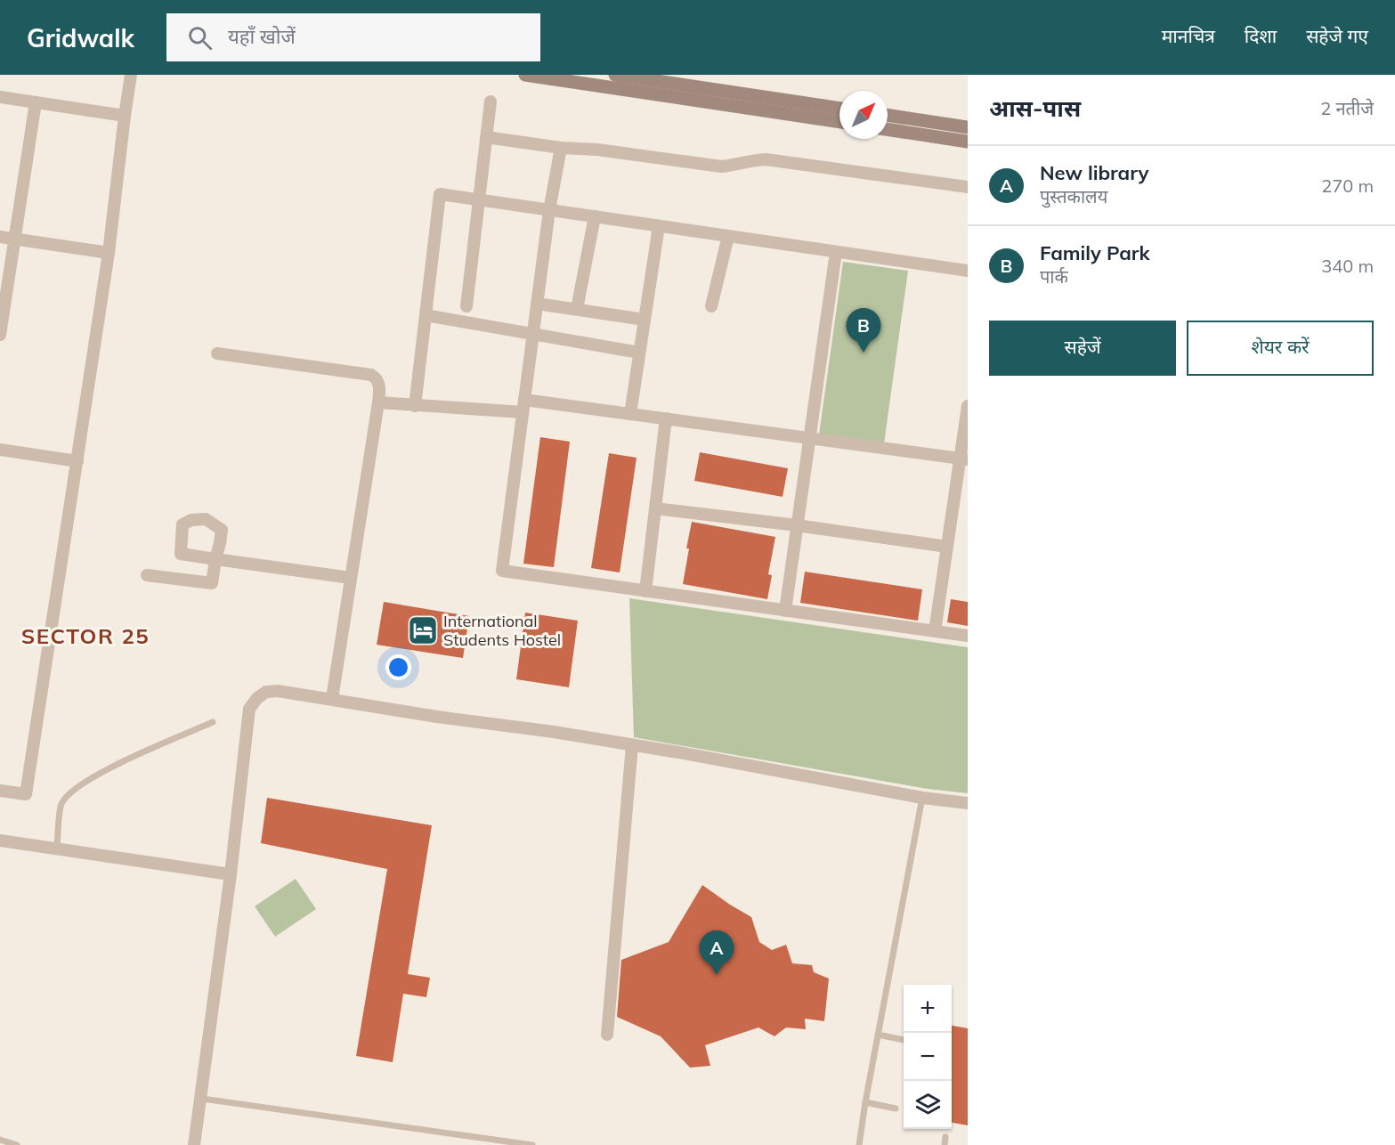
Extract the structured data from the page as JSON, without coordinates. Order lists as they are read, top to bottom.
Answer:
{
  "districts": ["SECTOR 25"],
  "places": {
    "hotel": ["International Students Hostel"]
  },
  "north": "top right",
  "page": {
    "header": "Gridwalk",
    "search": "यहाँ खोजें",
    "nav": ["मानचित्र", "दिशा", "सहेजे गए"],
    "heading": ["आस-पास", "2 नतीजे"],
    "list": [
      {
        "mark": "A",
        "name": "New library",
        "note": "पुस्तकालय",
        "value": "270 m"
      },
      {
        "mark": "B",
        "name": "Family Park",
        "note": "पार्क",
        "value": "340 m"
      }
    ],
    "buttons": ["सहेजें", "शेयर करें"],
    "pins": ["B", "A"],
    "map_buttons": ["+", "−"]
  }
}
